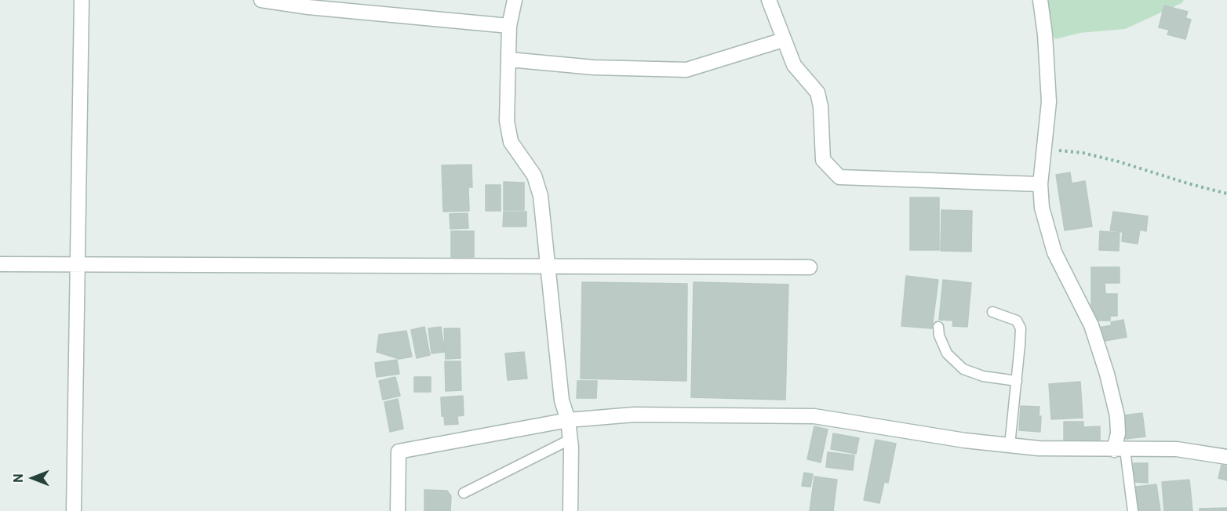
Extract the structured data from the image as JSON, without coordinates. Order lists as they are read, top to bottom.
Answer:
{
  "north": "left"
}
